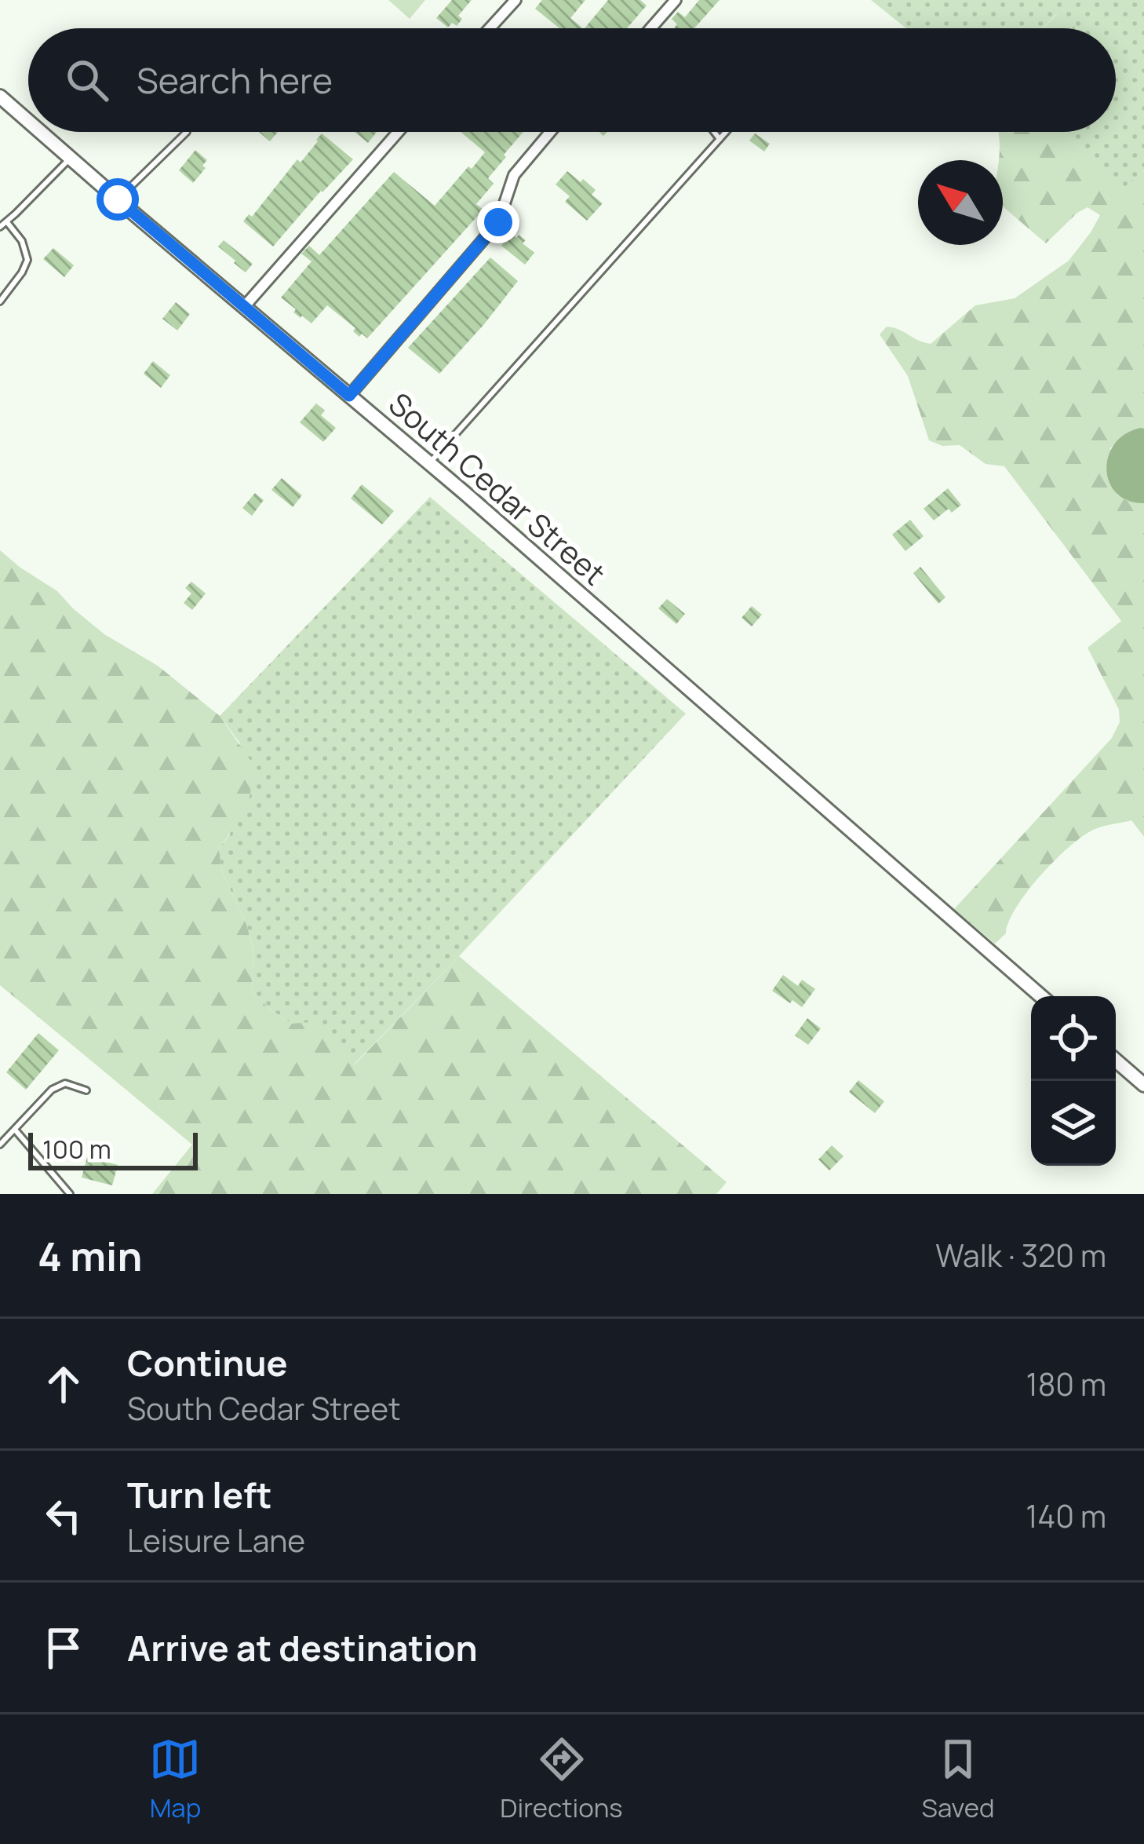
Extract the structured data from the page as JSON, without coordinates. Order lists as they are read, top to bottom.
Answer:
{
  "streets": {
    "main road": ["South Cedar Street"]
  },
  "scale_bar": "100 m",
  "north": "top left",
  "page": {
    "search": "Search here",
    "scale": "100 m",
    "heading": ["4 min", "Walk · 320 m"],
    "list": [
      ["Continue", "South Cedar Street", "180 m"],
      ["Turn left", "Leisure Lane", "140 m"],
      "Arrive at destination"
    ],
    "nav": ["Map", "Directions", "Saved"]
  }
}
